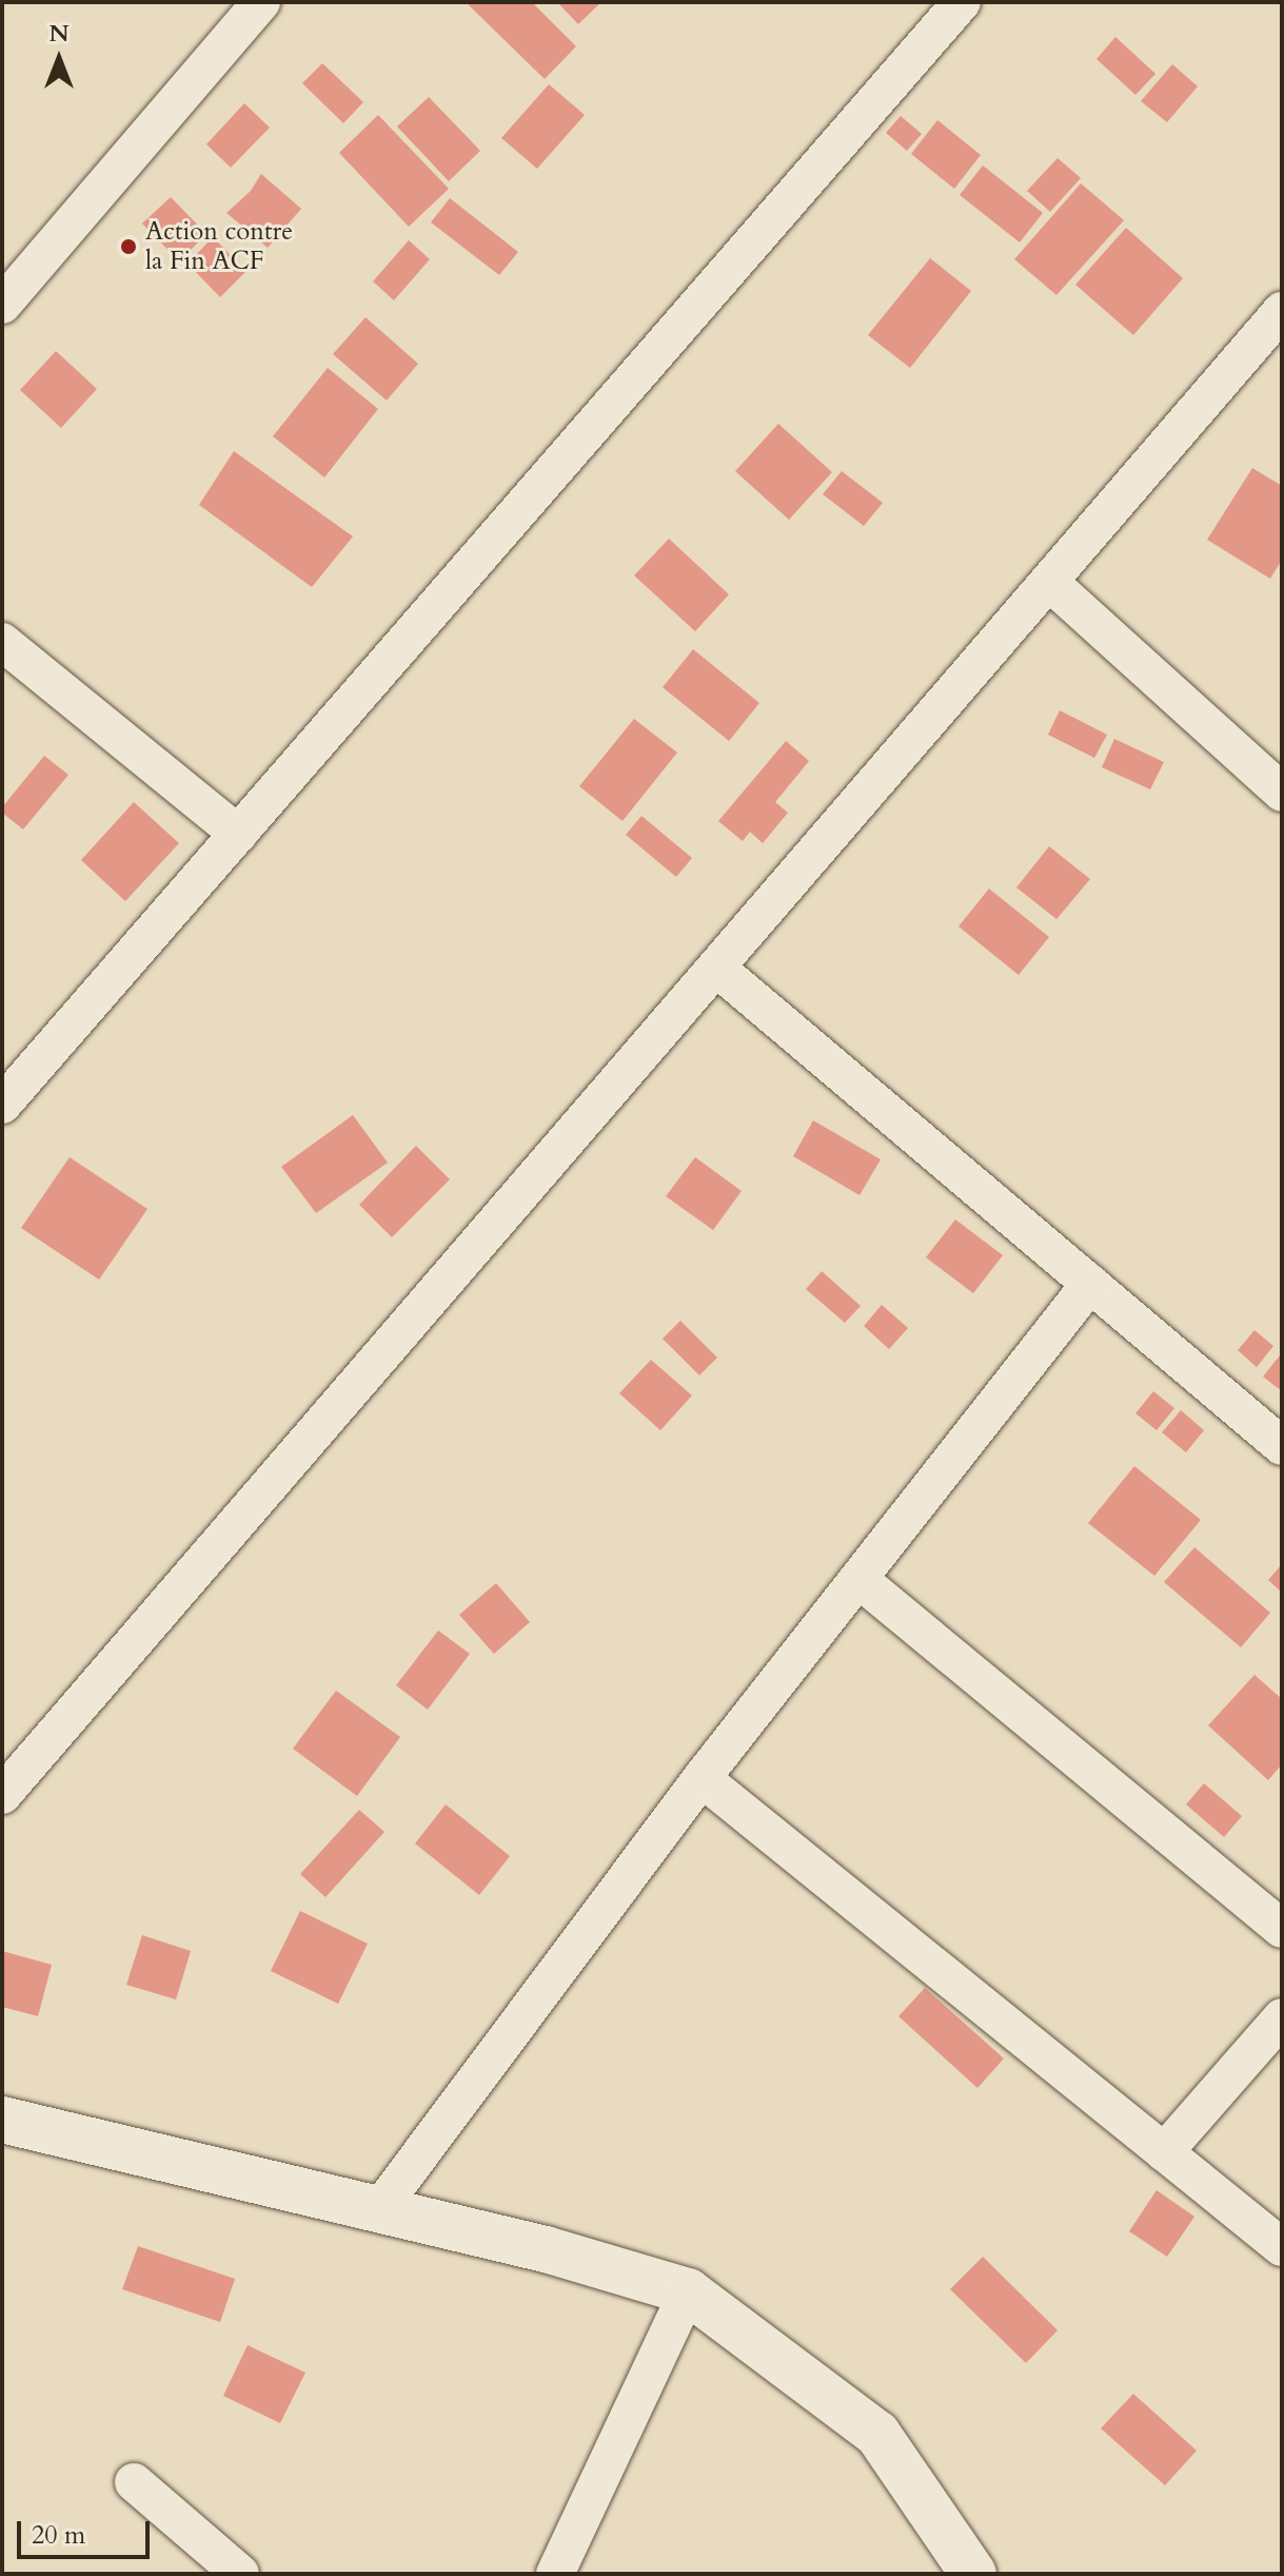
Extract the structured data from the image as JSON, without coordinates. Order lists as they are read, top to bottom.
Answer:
{
  "places": ["Action contre la Fin ACF"],
  "scale_bar": "20 m",
  "north": "top"
}
